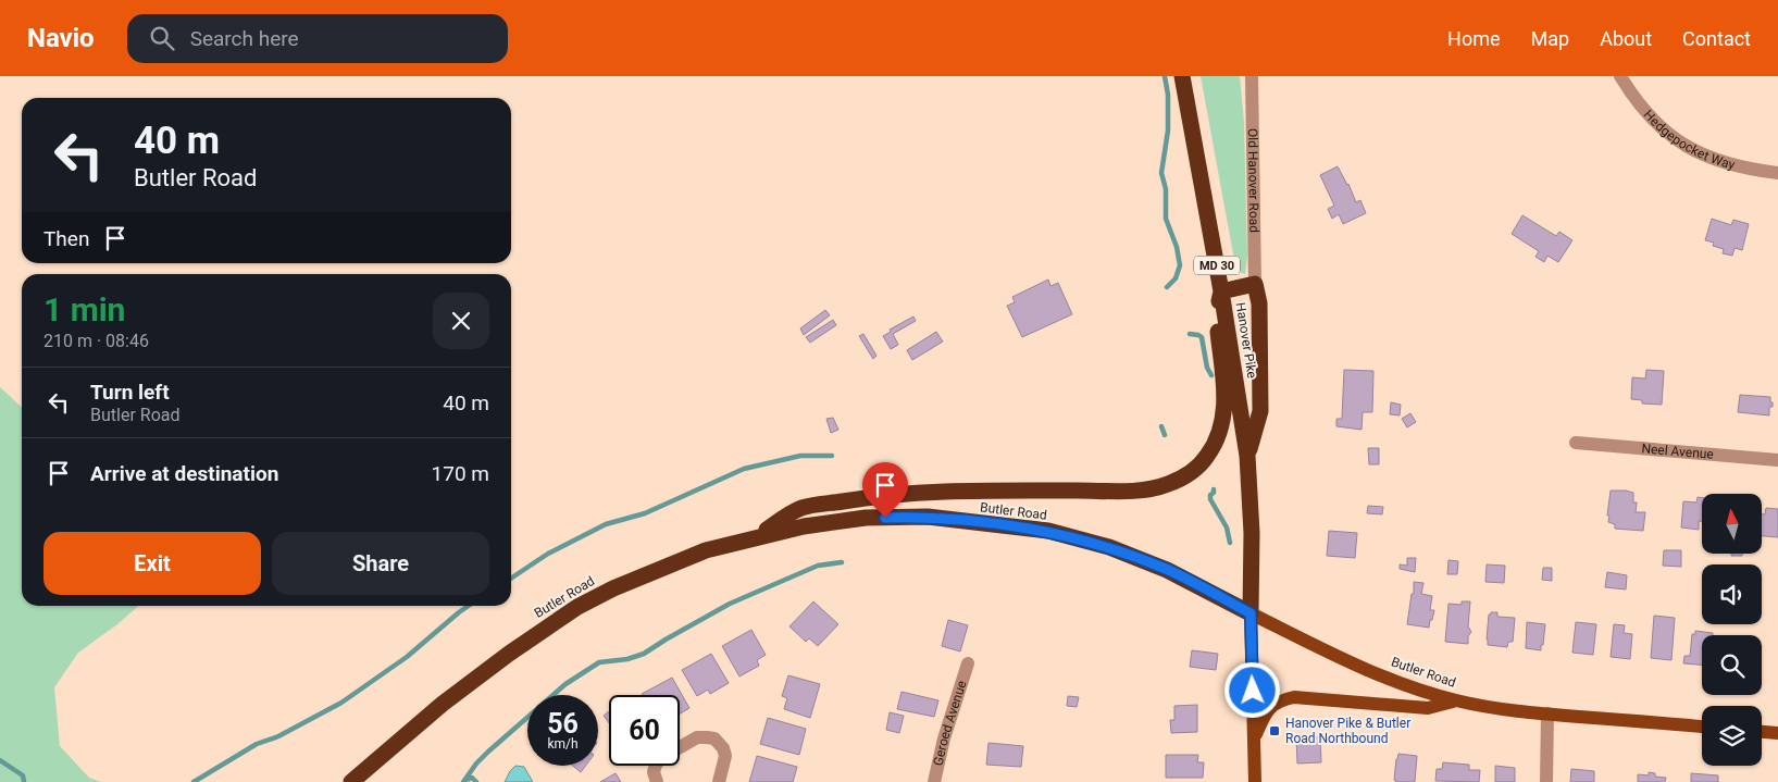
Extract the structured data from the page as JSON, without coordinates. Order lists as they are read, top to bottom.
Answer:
{
  "streets": {
    "highway": ["MD 30", "Hanover Pike", "Butler Road"],
    "street": [
      "Hedgepocket Way",
      "Old Hanover Road",
      "Neel Avenue",
      "Geroed Avenue"
    ]
  },
  "crossings": [
    ["MD 30", "Hanover Pike"],
    ["MD 30", "Butler Road"],
    ["Hanover Pike", "Butler Road"]
  ],
  "places": {
    "transit": ["Hanover Pike & Butler Road Northbound"]
  },
  "north": "top",
  "page": {
    "header": "Navio",
    "search": "Search here",
    "nav": [
      "Home",
      "Map",
      "About",
      "Contact"
    ],
    "turn": ["40 m", "Butler Road"],
    "then": "Then",
    "heading": ["1 min", "210 m · 08:46"],
    "list": [
      {
        "name": "Turn left",
        "note": "Butler Road",
        "value": "40 m"
      },
      {
        "name": "Arrive at destination",
        "value": "170 m"
      }
    ],
    "buttons": ["Exit", "Share"],
    "speed": "56 km/h",
    "limit": "60"
  }
}
